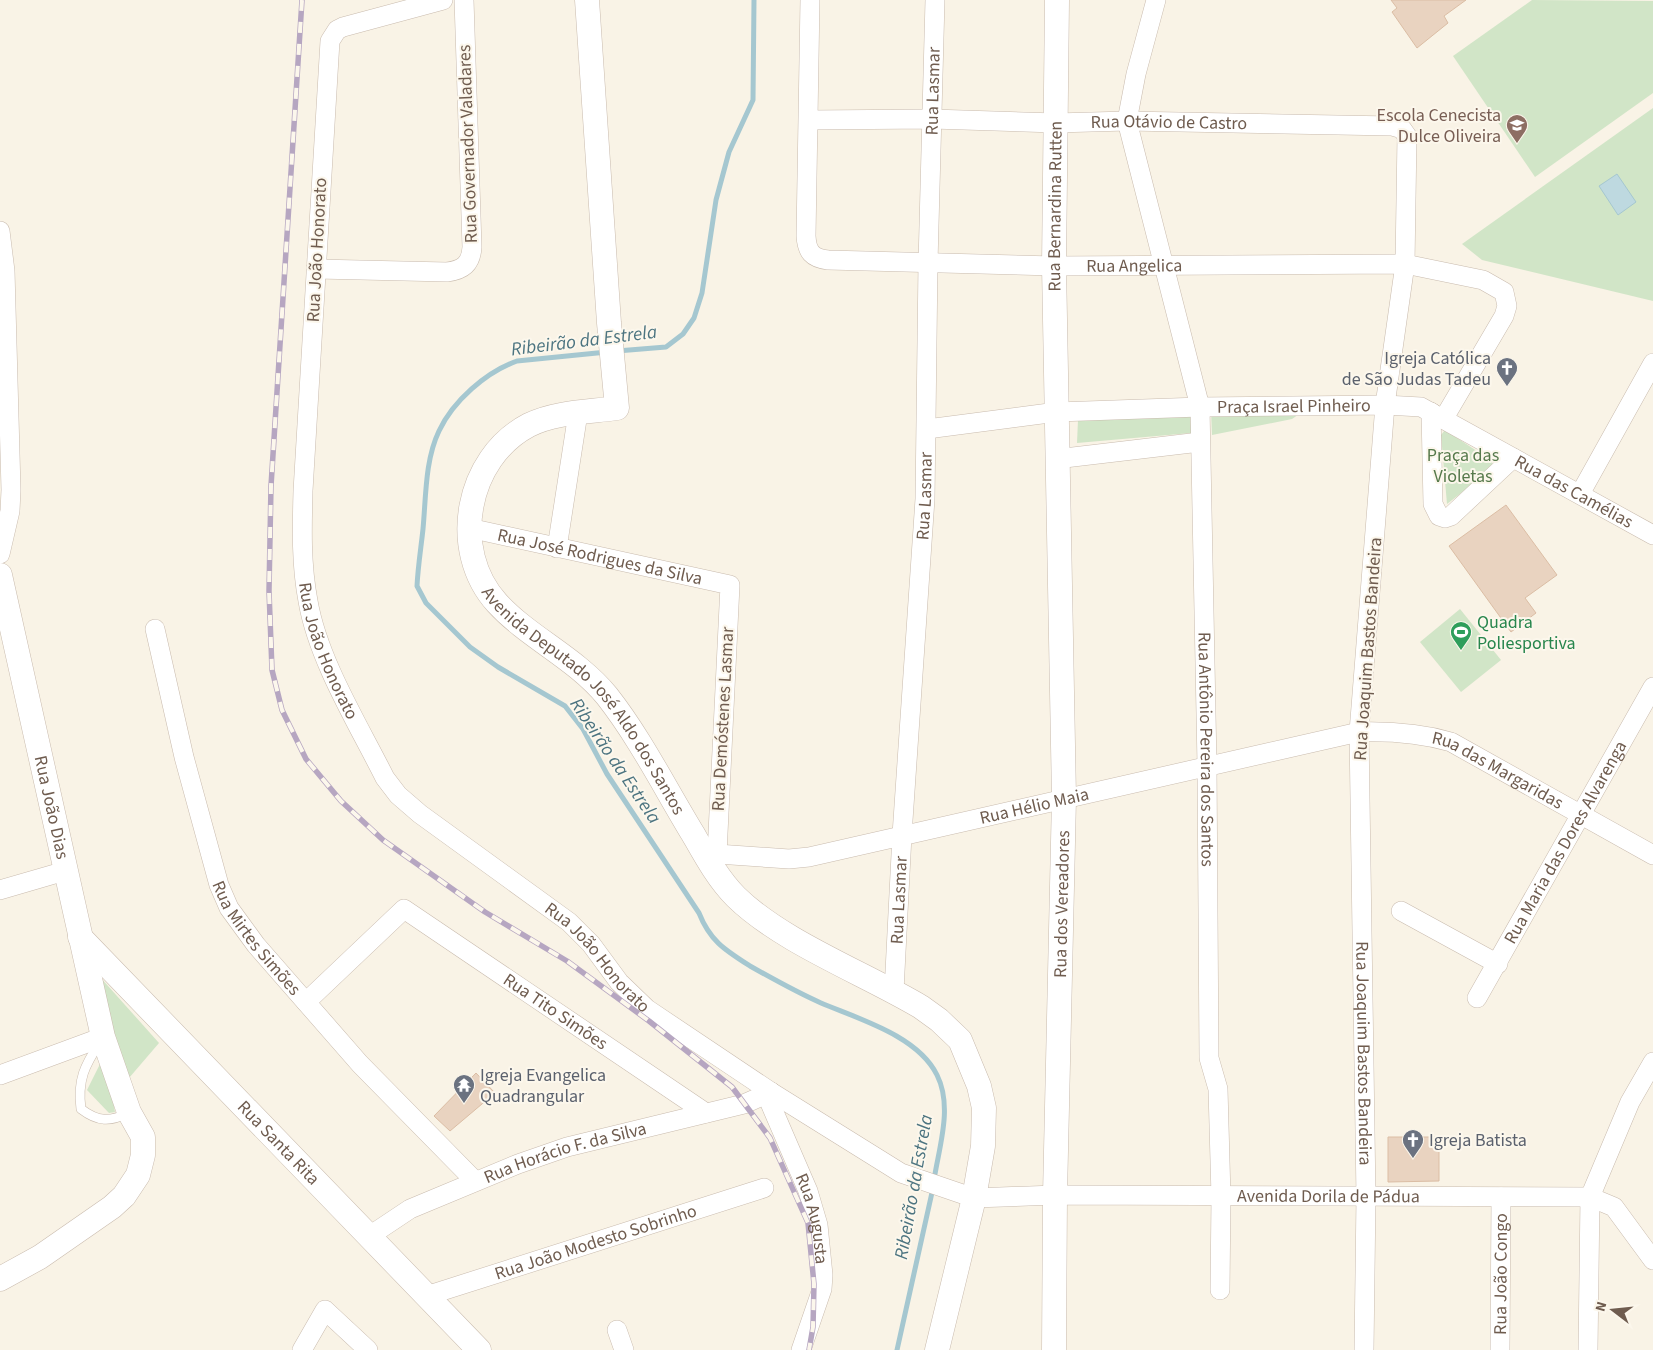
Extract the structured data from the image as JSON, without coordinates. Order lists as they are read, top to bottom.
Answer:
{
  "streets": {
    "street": [
      "Rua Lasmar",
      "Rua Otávio de Castro",
      "Rua Governador Valadares",
      "Rua Bernardina Rutten",
      "Rua João Honorato",
      "Rua Angelica",
      "Praça Israel Pinheiro",
      "Rua das Camélias",
      "Rua José Rodrigues da Silva",
      "Rua Joaquim Bastos Bandeira",
      "Avenida Deputado José Aldo dos Santos",
      "Rua Demóstenes Lasmar",
      "Rua Antônio Pereira dos Santos",
      "Rua das Margaridas",
      "Rua Hélio Maia",
      "Rua João Dias",
      "Rua Maria das Dores Alvarenga",
      "Rua dos Vereadores",
      "Rua Mirtes Simões",
      "Rua Tito Simões",
      "Rua Santa Rita",
      "Rua Horácio F. da Silva",
      "Avenida Dorila de Pádua",
      "Rua Augusta",
      "Rua João Modesto Sobrinho",
      "Rua João Congo"
    ]
  },
  "crossings": [
    ["Rua Lasmar", "Rua Otávio de Castro"],
    ["Rua Lasmar", "Rua Angelica"],
    ["Rua Lasmar", "Praça Israel Pinheiro"],
    ["Rua Lasmar", "Avenida Deputado José Aldo dos Santos"],
    ["Rua Lasmar", "Rua Hélio Maia"],
    ["Rua Otávio de Castro", "Rua Bernardina Rutten"],
    ["Rua Otávio de Castro", "Rua Angelica"],
    ["Rua Otávio de Castro", "Rua Joaquim Bastos Bandeira"],
    ["Rua Governador Valadares", "Rua João Honorato"],
    ["Rua Bernardina Rutten", "Rua Angelica"],
    ["Rua Bernardina Rutten", "Praça Israel Pinheiro"],
    ["Rua João Honorato", "Avenida Deputado José Aldo dos Santos"],
    ["Rua João Honorato", "Rua Horácio F. da Silva"],
    ["Rua João Honorato", "Avenida Dorila de Pádua"],
    ["Rua João Honorato", "Rua Augusta"],
    ["Rua Angelica", "Rua das Camélias"],
    ["Rua Angelica", "Rua Joaquim Bastos Bandeira"],
    ["Praça Israel Pinheiro", "Rua das Camélias"],
    ["Praça Israel Pinheiro", "Rua Joaquim Bastos Bandeira"],
    ["Praça Israel Pinheiro", "Rua Antônio Pereira dos Santos"],
    ["Rua das Camélias", "Rua Joaquim Bastos Bandeira"],
    ["Rua José Rodrigues da Silva", "Avenida Deputado José Aldo dos Santos"],
    ["Rua José Rodrigues da Silva", "Rua Demóstenes Lasmar"],
    ["Rua Joaquim Bastos Bandeira", "Rua das Margaridas"],
    ["Rua Joaquim Bastos Bandeira", "Rua Hélio Maia"],
    ["Rua Joaquim Bastos Bandeira", "Avenida Dorila de Pádua"],
    ["Avenida Deputado José Aldo dos Santos", "Rua Demóstenes Lasmar"],
    ["Avenida Deputado José Aldo dos Santos", "Rua Hélio Maia"],
    ["Avenida Deputado José Aldo dos Santos", "Avenida Dorila de Pádua"],
    ["Rua Demóstenes Lasmar", "Rua Hélio Maia"],
    ["Rua Antônio Pereira dos Santos", "Rua Hélio Maia"],
    ["Rua Antônio Pereira dos Santos", "Avenida Dorila de Pádua"],
    ["Rua das Margaridas", "Rua Hélio Maia"],
    ["Rua das Margaridas", "Rua Maria das Dores Alvarenga"],
    ["Rua Hélio Maia", "Rua dos Vereadores"],
    ["Rua João Dias", "Rua Santa Rita"],
    ["Rua dos Vereadores", "Avenida Dorila de Pádua"],
    ["Rua Mirtes Simões", "Rua Tito Simões"],
    ["Rua Mirtes Simões", "Rua Horácio F. da Silva"],
    ["Rua Tito Simões", "Rua Horácio F. da Silva"],
    ["Rua Santa Rita", "Rua Horácio F. da Silva"],
    ["Rua Santa Rita", "Rua João Modesto Sobrinho"],
    ["Rua Horácio F. da Silva", "Rua Augusta"],
    ["Avenida Dorila de Pádua", "Rua João Congo"]
  ],
  "water": ["Ribeirão da Estrela"],
  "parks": ["Praça das Violetas"],
  "places": {
    "school or university": ["Escola Cenecista Dulce Oliveira"],
    "church": ["Igreja Católica de São Judas Tadeu", "Igreja Batista"],
    "sports": ["Quadra Poliesportiva"],
    "temple": ["Igreja Evangelica Quadrangular"]
  },
  "north": "left"
}
